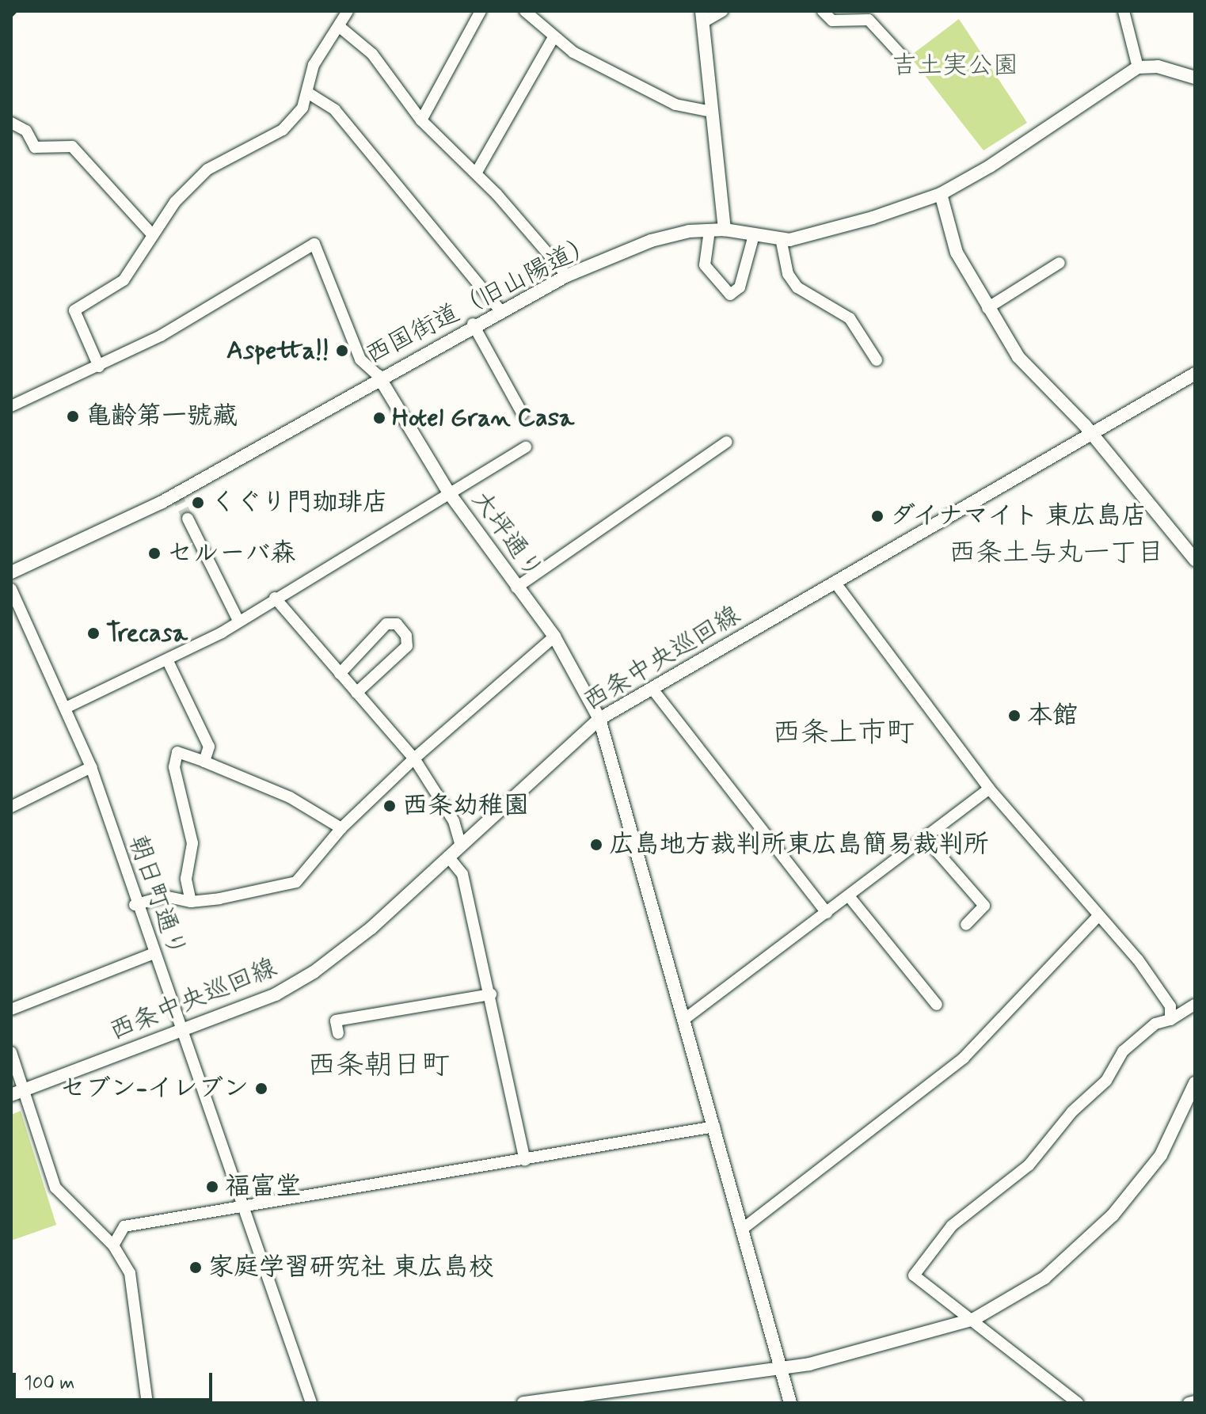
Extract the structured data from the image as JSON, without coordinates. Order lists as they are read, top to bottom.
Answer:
{
  "streets": {
    "street": [
      "西国街道（旧山陽道）",
      "大坪通り",
      "西条中央巡回線",
      "朝日町通り"
    ]
  },
  "crossings": [
    ["西国街道（旧山陽道）", "大坪通り"],
    ["大坪通り", "西条中央巡回線"],
    ["西条中央巡回線", "朝日町通り"]
  ],
  "districts": ["西条土与丸一丁目", "西条上市町", "西条朝日町"],
  "parks": ["吉土実公園"],
  "places": [
    "Aspetta!!",
    "亀齢第一號藏",
    "Hotel Gran Casa",
    "くぐり門珈琲店",
    "ダイナマイト 東広島店",
    "セルーバ森",
    "Trecasa",
    "本館",
    "西条幼稚園",
    "広島地方裁判所東広島簡易裁判所",
    "セブン-イレブン",
    "福富堂",
    "家庭学習研究社 東広島校"
  ],
  "scale_bar": "100 m"
}
